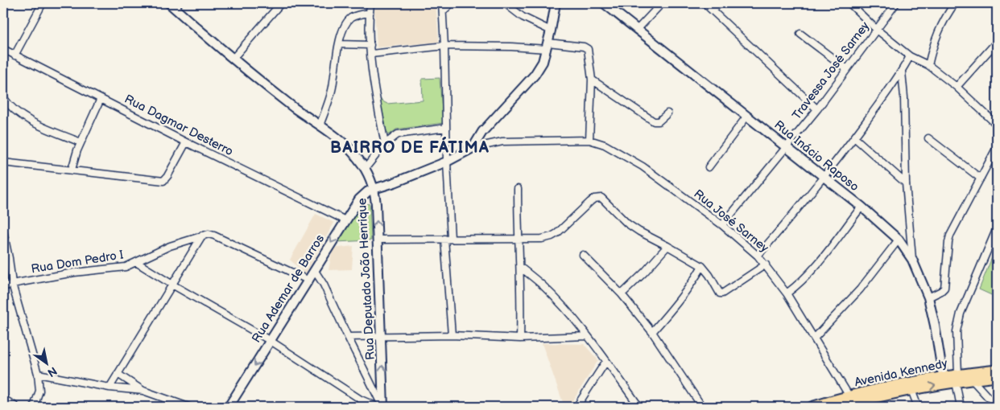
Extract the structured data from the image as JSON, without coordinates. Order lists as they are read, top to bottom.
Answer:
{
  "streets": {
    "main road": ["Avenida Kennedy"],
    "street": [
      "Travessa José Sarney",
      "Rua Dagmar Desterro",
      "Rua Inácio Raposo",
      "Rua José Sarney",
      "Rua Dom Pedro I",
      "Rua Deputado João Henrique",
      "Rua Ademar de Barros"
    ]
  },
  "crossings": [
    ["Travessa José Sarney", "Rua Inácio Raposo"],
    ["Travessa José Sarney", "Rua José Sarney"],
    ["Rua Dagmar Desterro", "Rua Ademar de Barros"],
    ["Rua Inácio Raposo", "Avenida Kennedy"],
    ["Rua José Sarney", "Avenida Kennedy"],
    ["Rua Dom Pedro I", "Rua Ademar de Barros"],
    ["Rua Deputado João Henrique", "Rua Ademar de Barros"]
  ],
  "one_way": ["Rua Ademar de Barros"],
  "districts": ["BAIRRO DE FÁTIMA"],
  "north": "bottom right"
}
